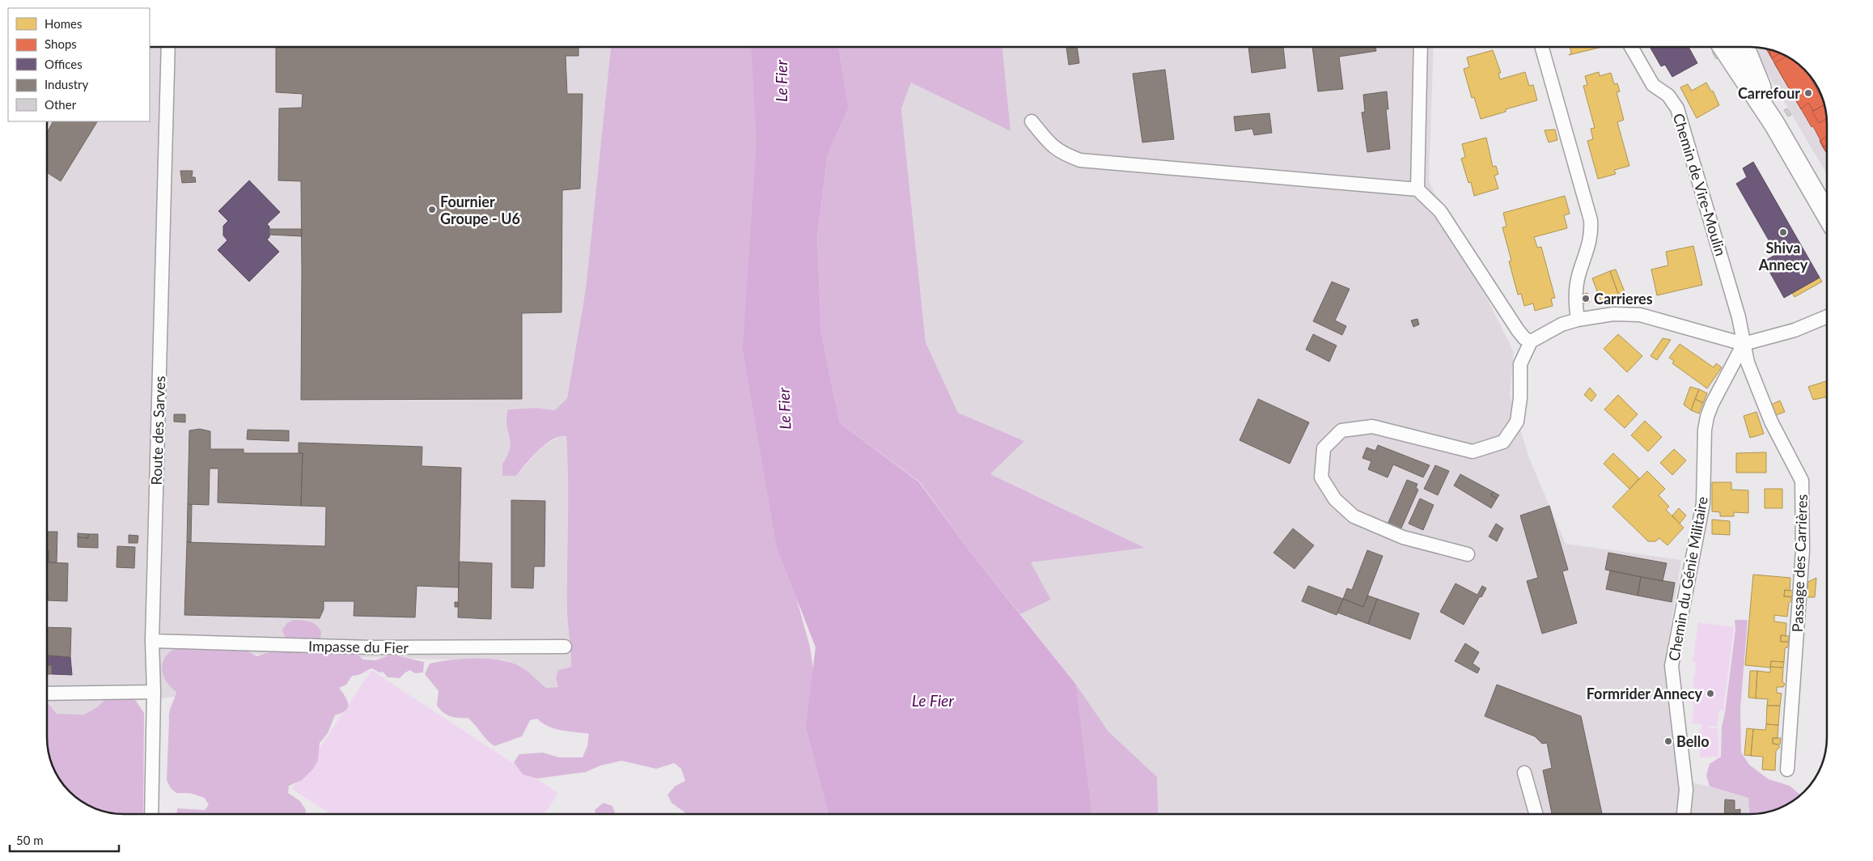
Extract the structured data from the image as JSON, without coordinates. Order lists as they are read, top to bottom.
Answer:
{
  "streets": {
    "street": [
      "Chemin de Vire-Moulin",
      "Route des Sarves",
      "Passage des Carrières",
      "Chemin du Génie Militaire",
      "Impasse du Fier"
    ]
  },
  "crossings": [
    ["Chemin de Vire-Moulin", "Passage des Carrières"],
    ["Chemin de Vire-Moulin", "Chemin du Génie Militaire"],
    ["Route des Sarves", "Impasse du Fier"],
    ["Passage des Carrières", "Chemin du Génie Militaire"]
  ],
  "water": ["Le Fier"],
  "places": [
    "Carrefour",
    "Fournier Groupe - U6",
    "Shiva Annecy",
    "Carrieres",
    "Formrider Annecy",
    "Bello"
  ],
  "legend": [
    "Homes",
    "Shops",
    "Offices",
    "Industry",
    "Other"
  ],
  "scale_bar": "50 m"
}
